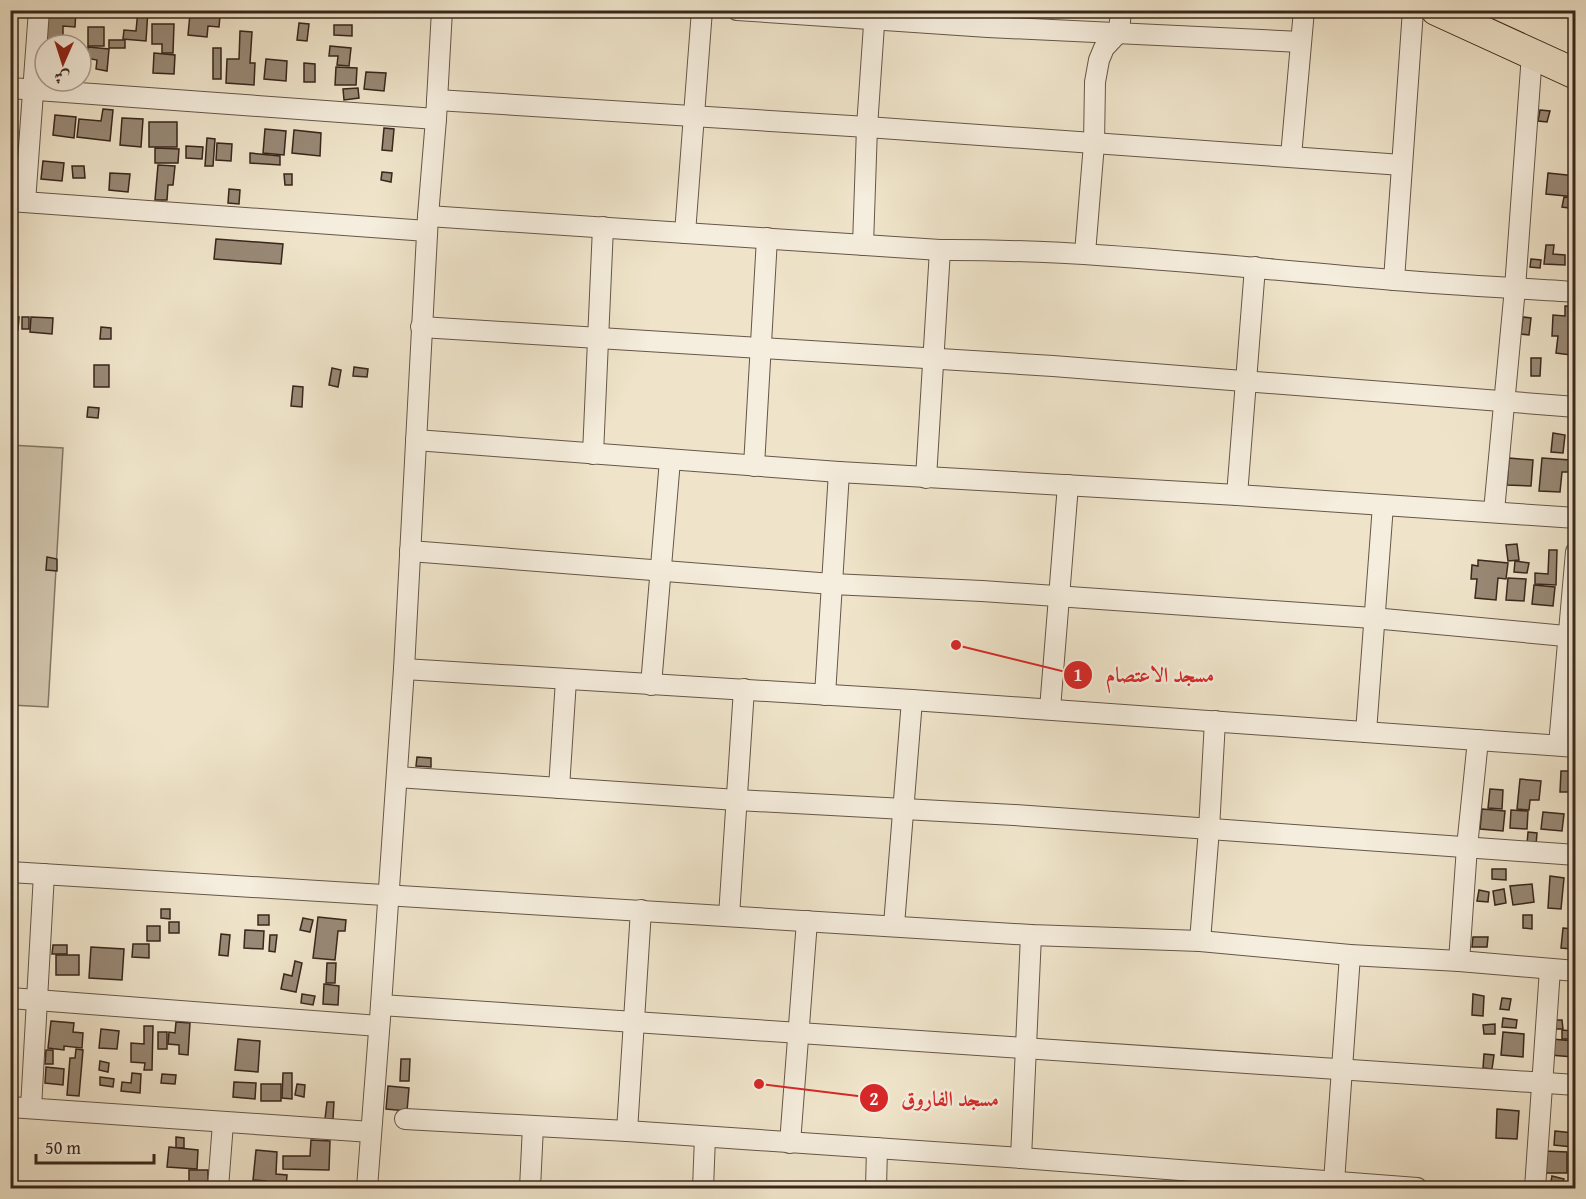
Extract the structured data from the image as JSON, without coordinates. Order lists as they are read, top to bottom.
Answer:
{
  "places": ["مسجد الاعتصام", "مسجد الفاروق"],
  "scale_bar": "50 m",
  "north": "bottom"
}
